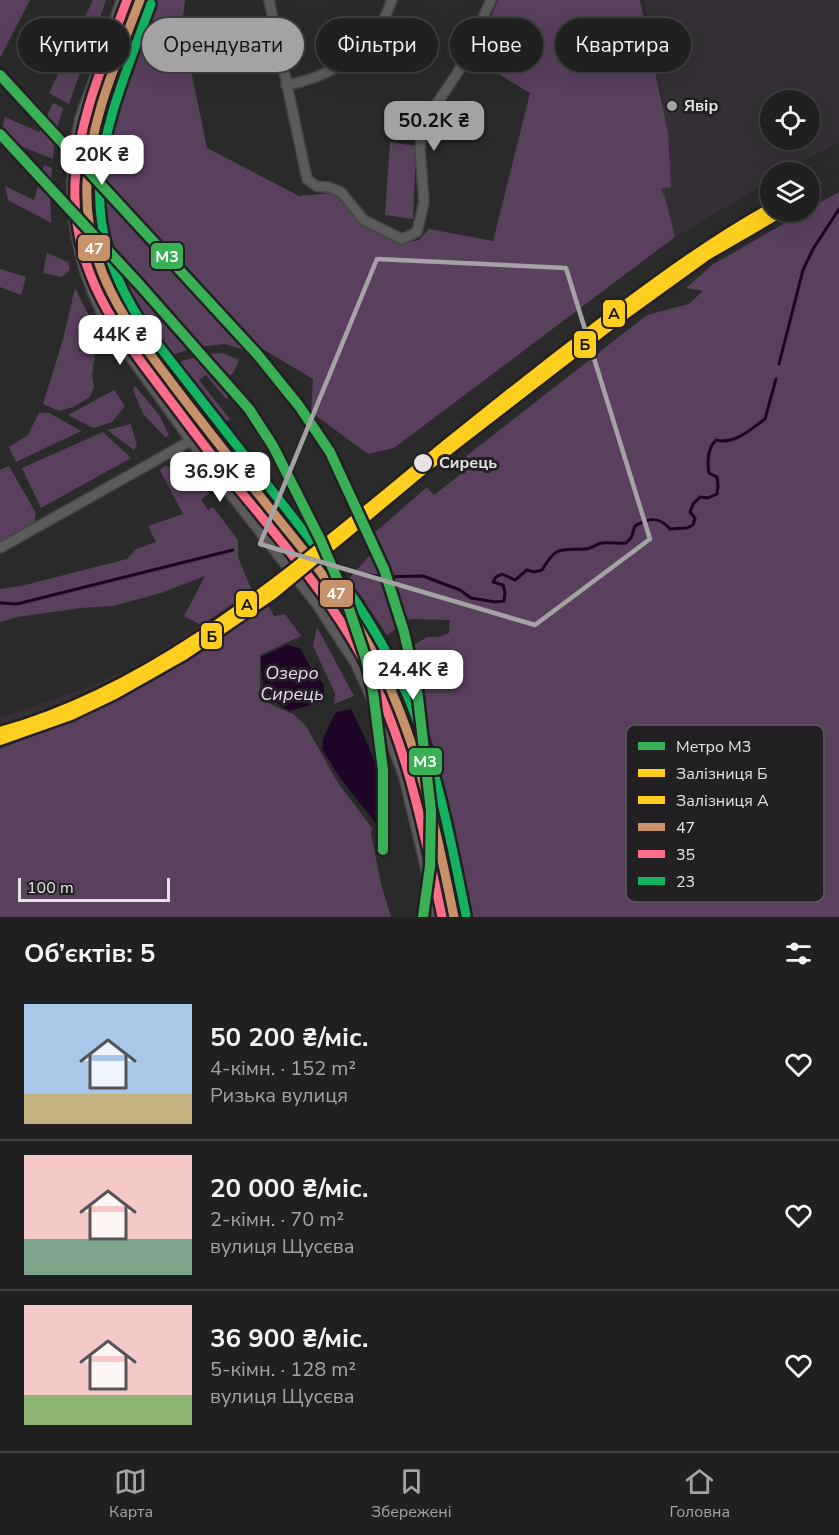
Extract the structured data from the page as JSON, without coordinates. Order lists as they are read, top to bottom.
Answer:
{
  "water": ["Озеро Сирець"],
  "places": ["Явір", "Сирець"],
  "lines": [
    "transit line 47",
    "transit line 35",
    "transit line 23",
    "metro line M3",
    "rail line A",
    "rail line Б"
  ],
  "legend": [
    "Метро M3",
    "Залізниця Б",
    "Залізниця A",
    "47",
    "35",
    "23"
  ],
  "scale_bar": "100 m",
  "page": {
    "chip": [
      "Купити",
      "Орендувати",
      "Фільтри",
      "Нове",
      "Квартира"
    ],
    "price": [
      "50.2K ₴",
      "20K ₴",
      "44K ₴",
      "36.9K ₴",
      "24.4K ₴"
    ],
    "scale": "100 m",
    "heading": "Об’єктів: 5",
    "list": [
      {
        "name": "50 200 ₴/міс.",
        "note": "4-кімн. · 152 m² · Ризька вулиця"
      },
      {
        "name": "20 000 ₴/міс.",
        "note": "2-кімн. · 70 m² · вулиця Щусєва"
      },
      {
        "name": "36 900 ₴/міс.",
        "note": "5-кімн. · 128 m² · вулиця Щусєва"
      }
    ],
    "tabs": ["Карта", "Збережені", "Головна"]
  }
}
